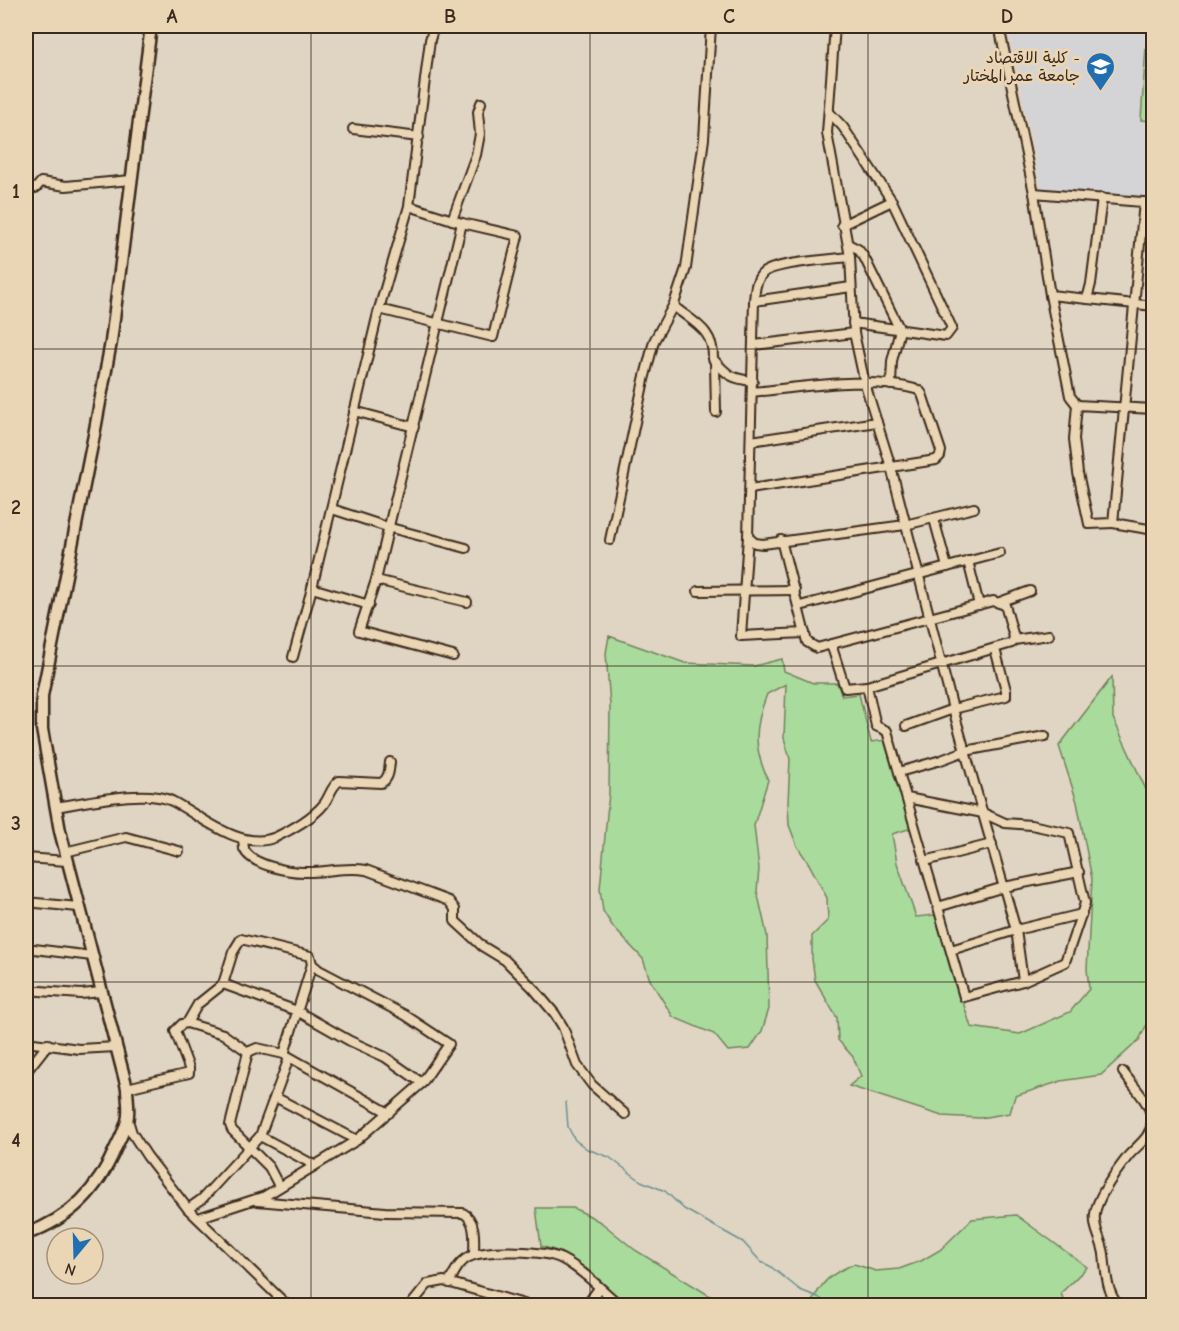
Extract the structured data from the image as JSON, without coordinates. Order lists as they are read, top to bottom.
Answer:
{
  "places": {
    "school or university": ["كلية الاقتصاد - جامعة عمر المختار"]
  },
  "north": "bottom",
  "grid": {
    "columns": [
      "A",
      "B",
      "C",
      "D"
    ],
    "rows": [
      "1",
      "2",
      "3",
      "4"
    ]
  }
}
